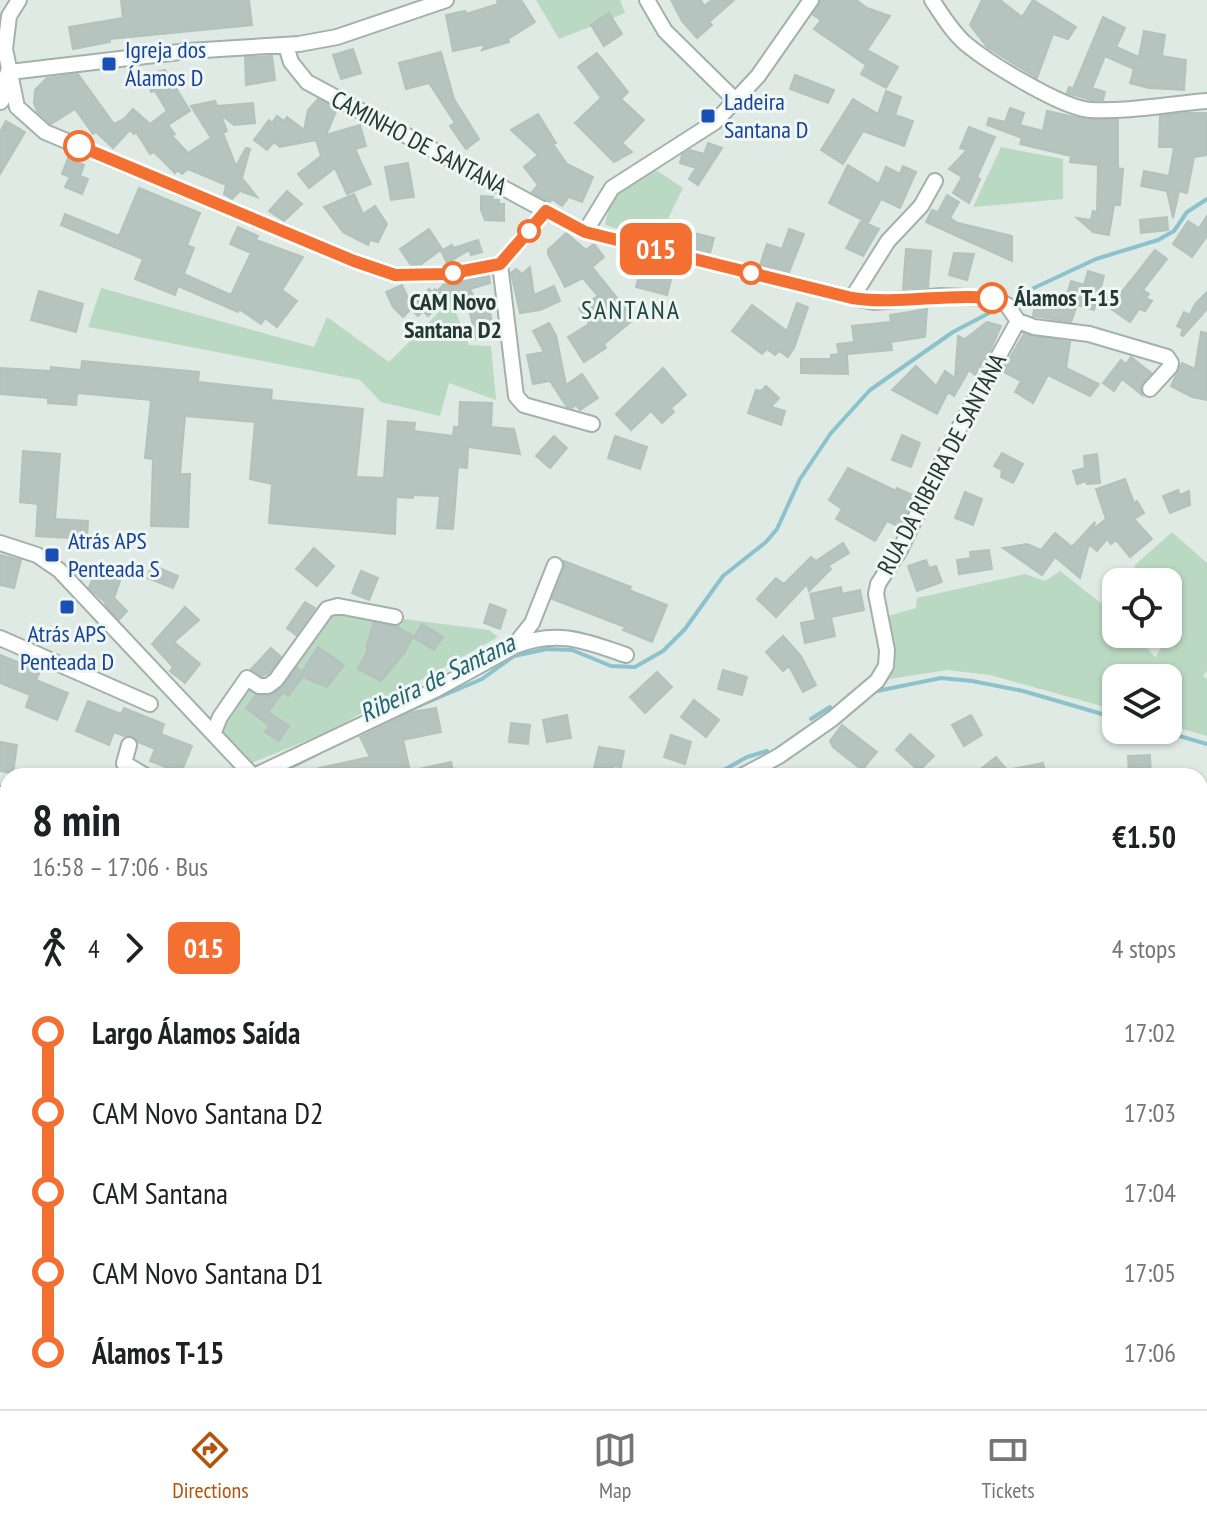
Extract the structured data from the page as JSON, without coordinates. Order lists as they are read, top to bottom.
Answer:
{
  "streets": {
    "street": ["CAMINHO DE SANTANA", "RUA DA RIBEIRA DE SANTANA"]
  },
  "crossings": [
    ["CAMINHO DE SANTANA", "RUA DA RIBEIRA DE SANTANA"]
  ],
  "districts": ["SANTANA"],
  "water": ["Ribeira de Santana"],
  "places": {
    "transit": [
      "Igreja dos Álamos D",
      "Ladeira Santana D",
      "Atrás APS Penteada S",
      "Atrás APS Penteada D"
    ],
    "other": ["CAM Novo Santana D2", "Álamos T-15"]
  },
  "lines": ["bus line 015"],
  "page": {
    "on_map": "015",
    "heading": ["8 min", "16:58 – 17:06 · Bus", "€1.50"],
    "legs": ["4", "015", "4 stops"],
    "list": [
      {
        "name": "Largo Álamos Saída",
        "value": "17:02"
      },
      {
        "name": "CAM Novo Santana D2",
        "value": "17:03"
      },
      {
        "name": "CAM Santana",
        "value": "17:04"
      },
      {
        "name": "CAM Novo Santana D1",
        "value": "17:05"
      },
      {
        "name": "Álamos T-15",
        "value": "17:06"
      }
    ],
    "tabs": ["Directions", "Map", "Tickets"]
  }
}
